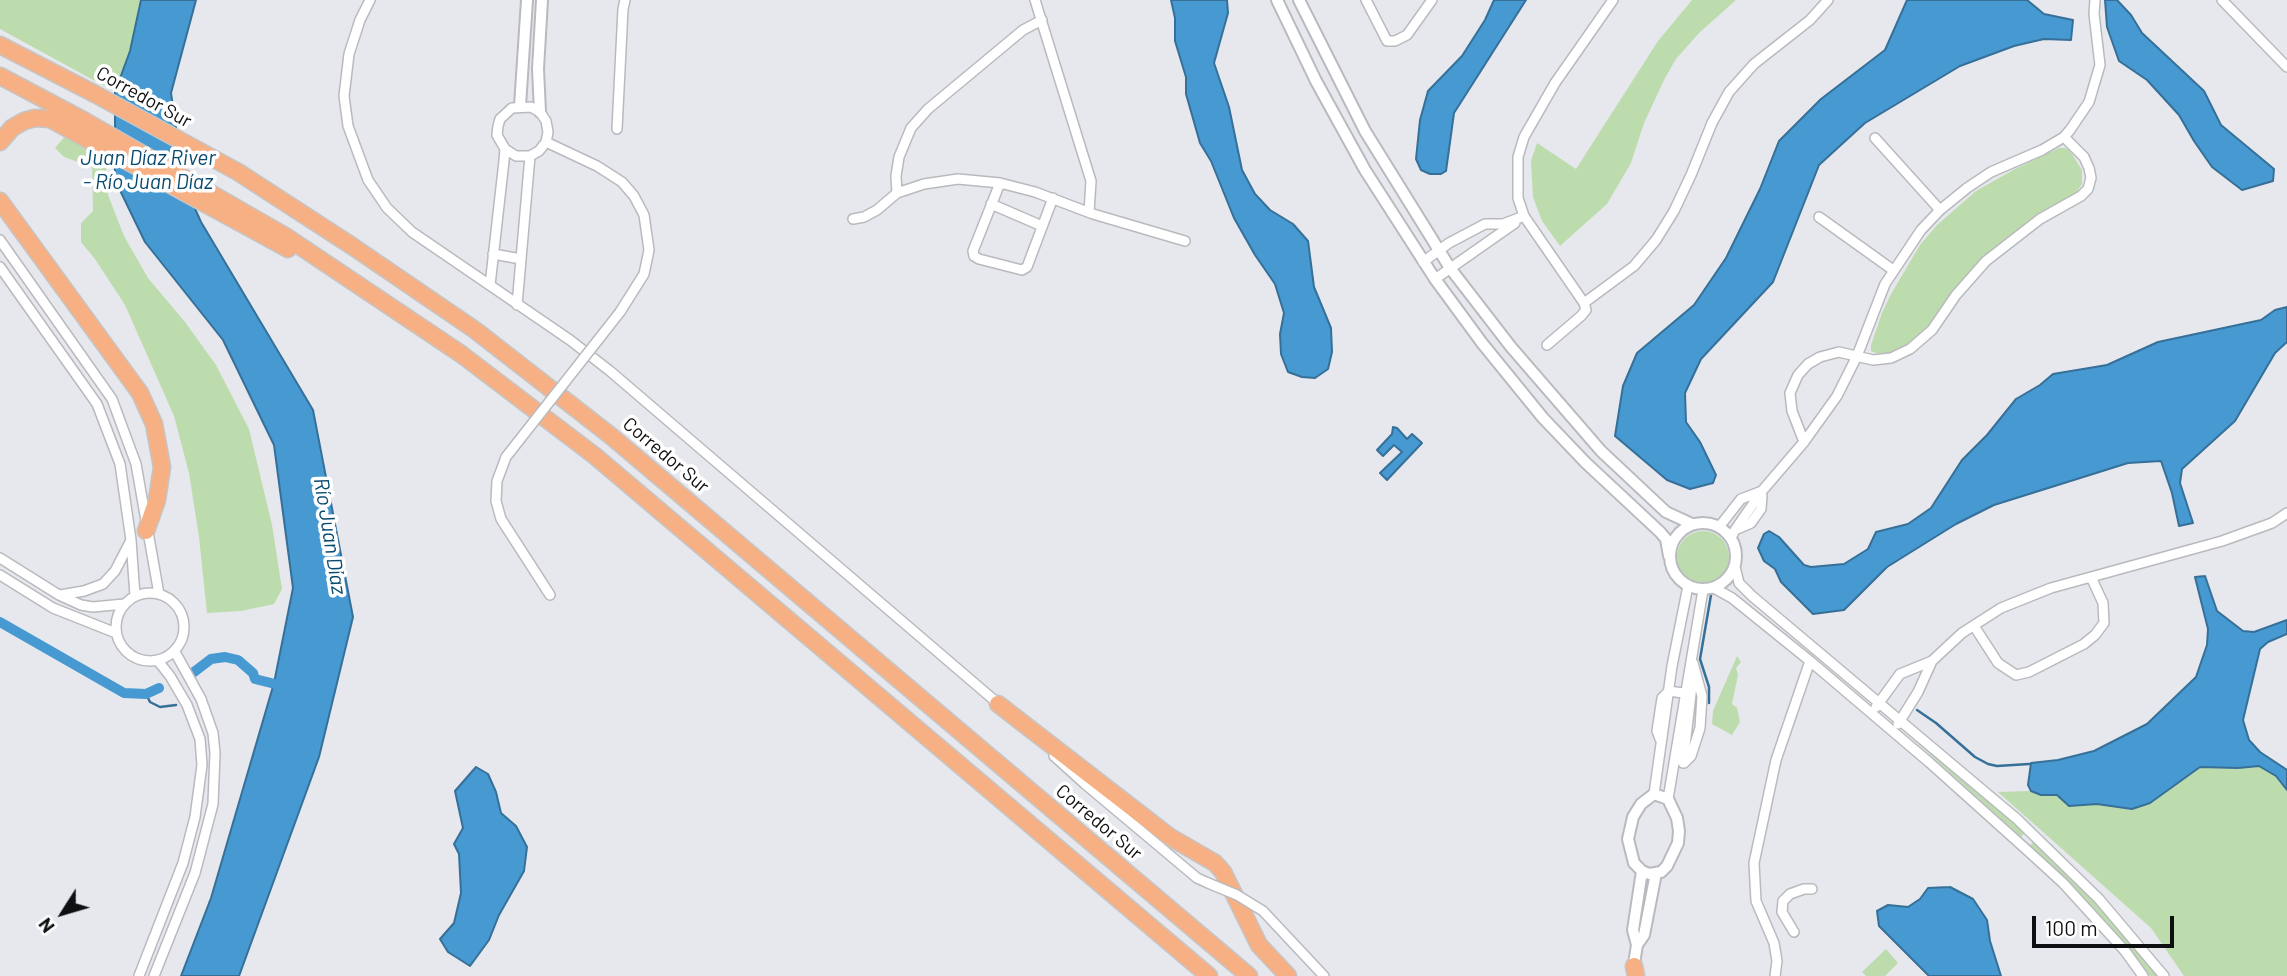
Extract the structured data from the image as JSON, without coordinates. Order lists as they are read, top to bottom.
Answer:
{
  "streets": {
    "highway": ["Corredor Sur"]
  },
  "water": ["Juan Díaz River - Río Juan Díaz", "Río Juan Díaz"],
  "scale_bar": "100 m",
  "north": "bottom left"
}
